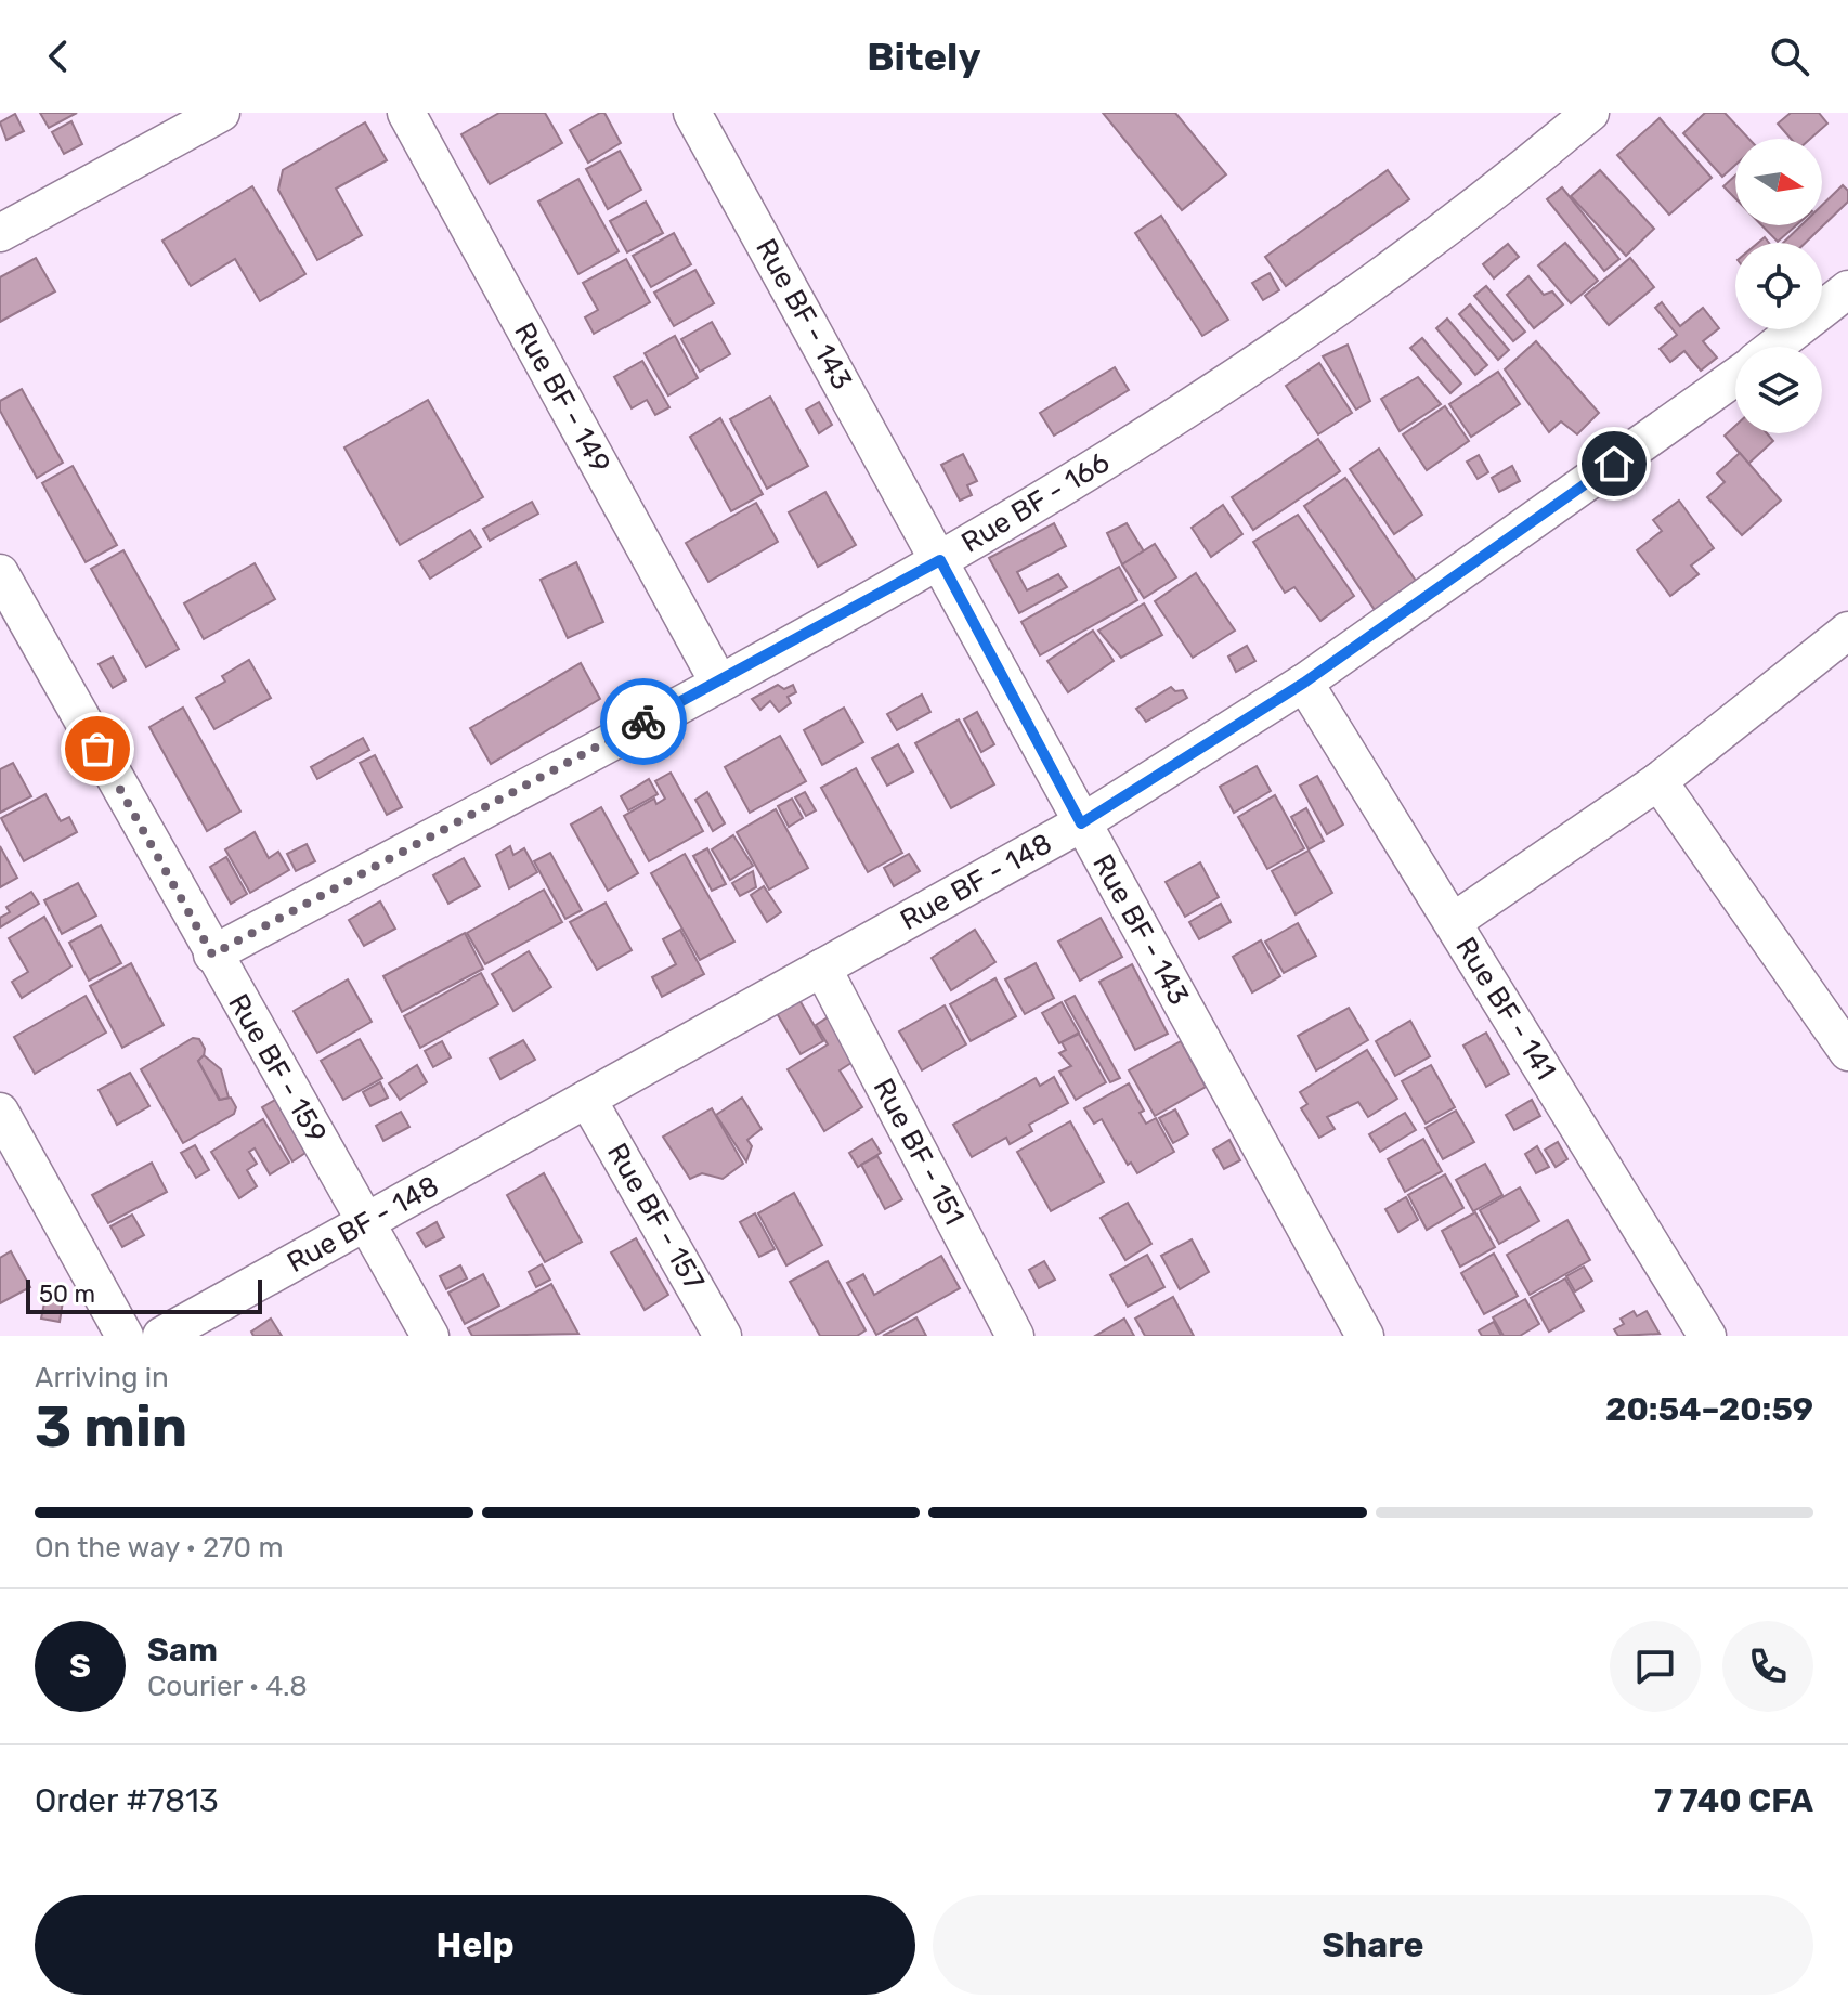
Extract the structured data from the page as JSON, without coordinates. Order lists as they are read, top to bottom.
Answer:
{
  "streets": {
    "street": [
      "Rue BF - 143",
      "Rue BF - 149",
      "Rue BF - 166",
      "Rue BF - 148",
      "Rue BF - 141",
      "Rue BF - 159",
      "Rue BF - 151",
      "Rue BF - 157"
    ]
  },
  "crossings": [
    ["Rue BF - 143", "Rue BF - 166"],
    ["Rue BF - 143", "Rue BF - 148"],
    ["Rue BF - 149", "Rue BF - 166"],
    ["Rue BF - 166", "Rue BF - 159"],
    ["Rue BF - 148", "Rue BF - 141"],
    ["Rue BF - 148", "Rue BF - 159"],
    ["Rue BF - 148", "Rue BF - 151"],
    ["Rue BF - 148", "Rue BF - 157"]
  ],
  "scale_bar": "50 m",
  "north": "right",
  "page": {
    "header": "Bitely",
    "scale": "50 m",
    "heading": ["3 min", "Arriving in", "20:54–20:59"],
    "panel": [
      "Sam",
      "Courier · 4.8",
      "Order #7813",
      "7 740 CFA"
    ],
    "bar": "On the way · 270 m",
    "round": "S",
    "buttons": ["Help", "Share"]
  }
}
